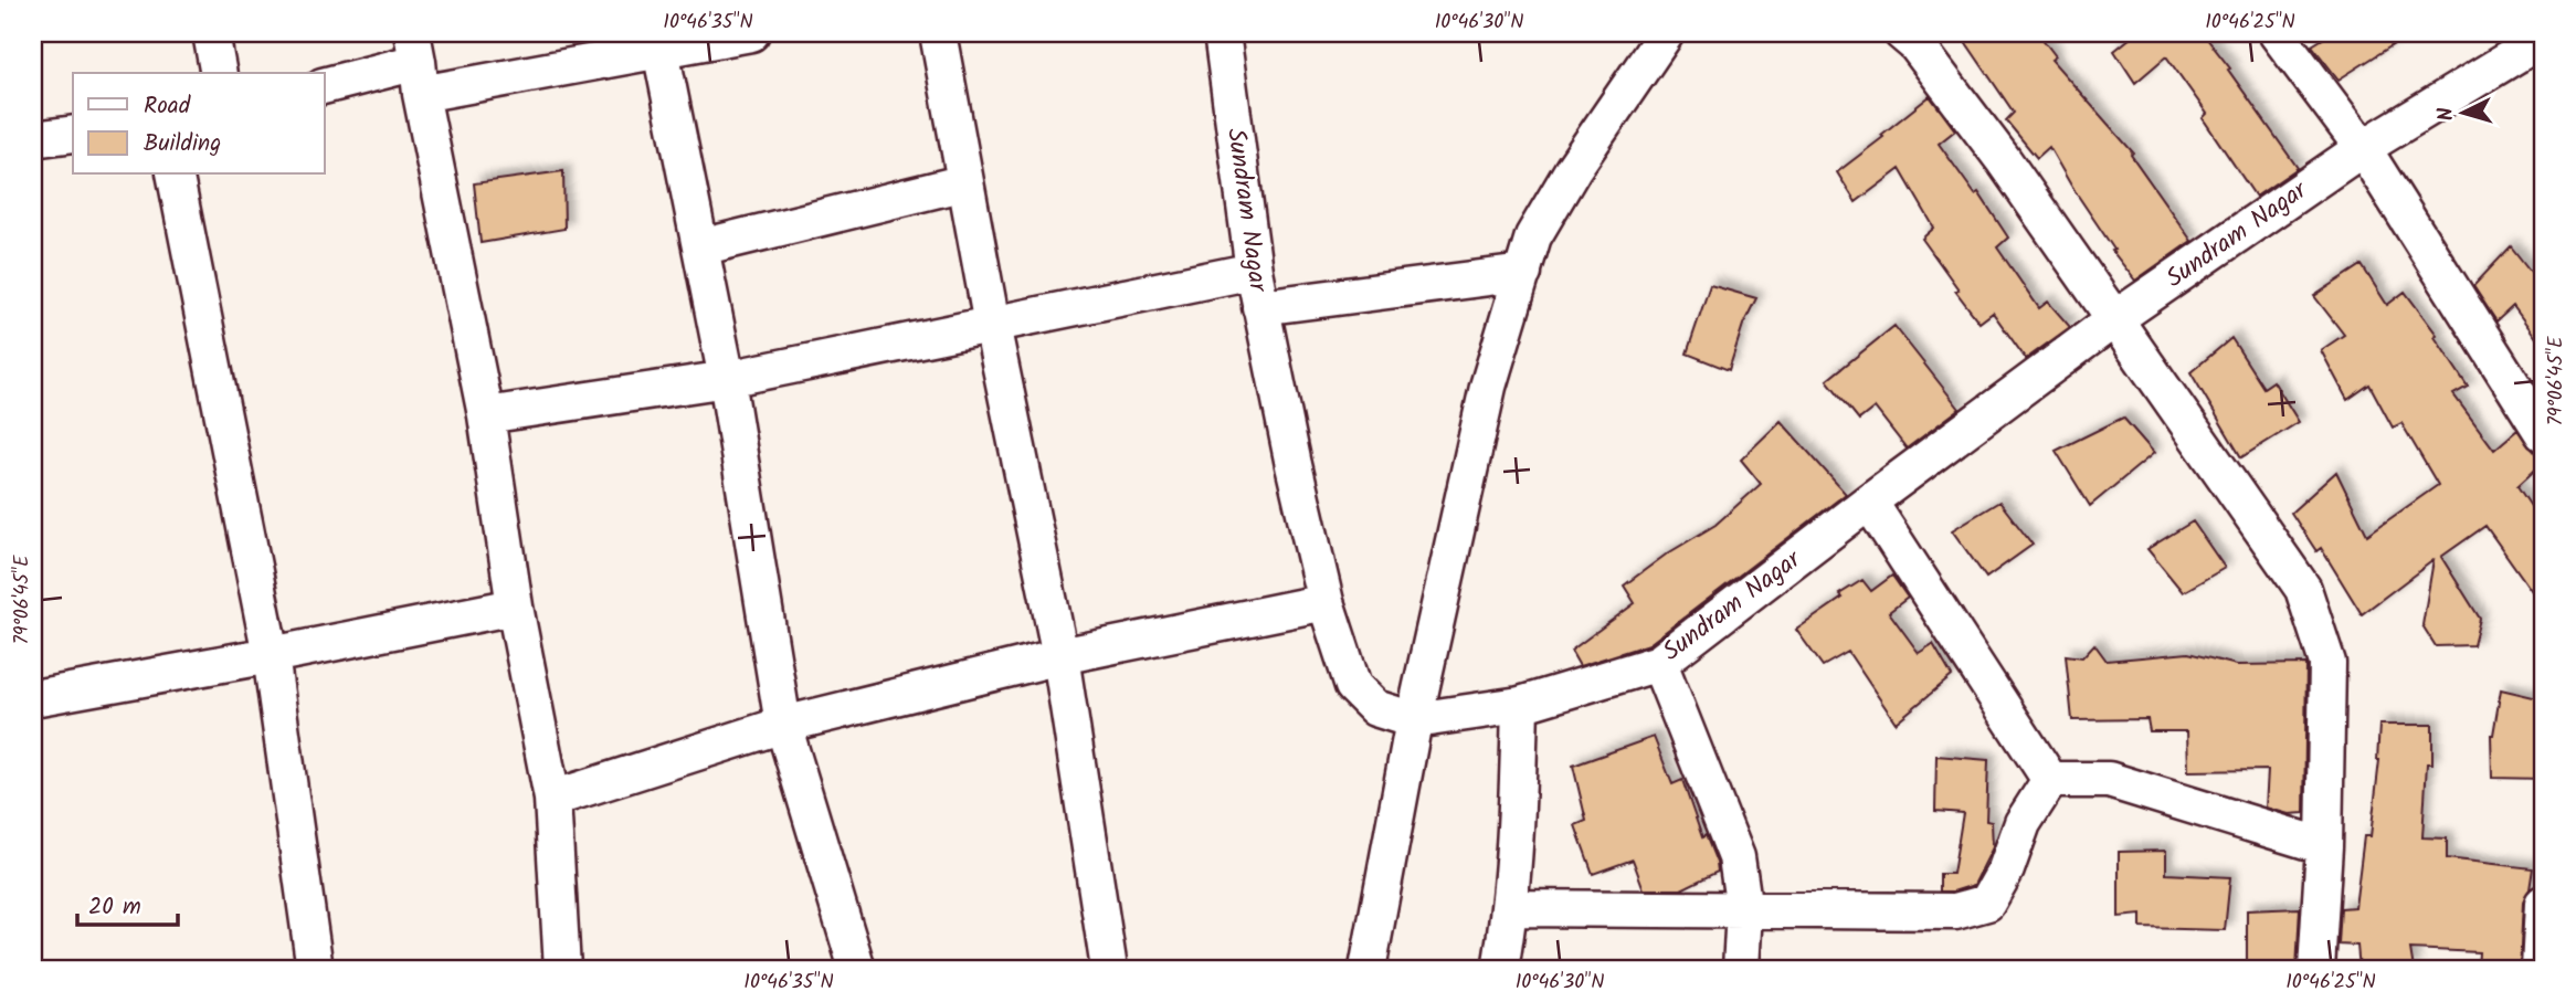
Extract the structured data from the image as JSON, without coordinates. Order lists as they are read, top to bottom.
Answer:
{
  "streets": {
    "street": ["Sundram Nagar"]
  },
  "legend": ["Road", "Building"],
  "scale_bar": "20 m",
  "north": "left",
  "coordinates": [
    "10°46'35\"N",
    "10°46'30\"N",
    "10°46'25\"N",
    "79°06'45\"E"
  ]
}
